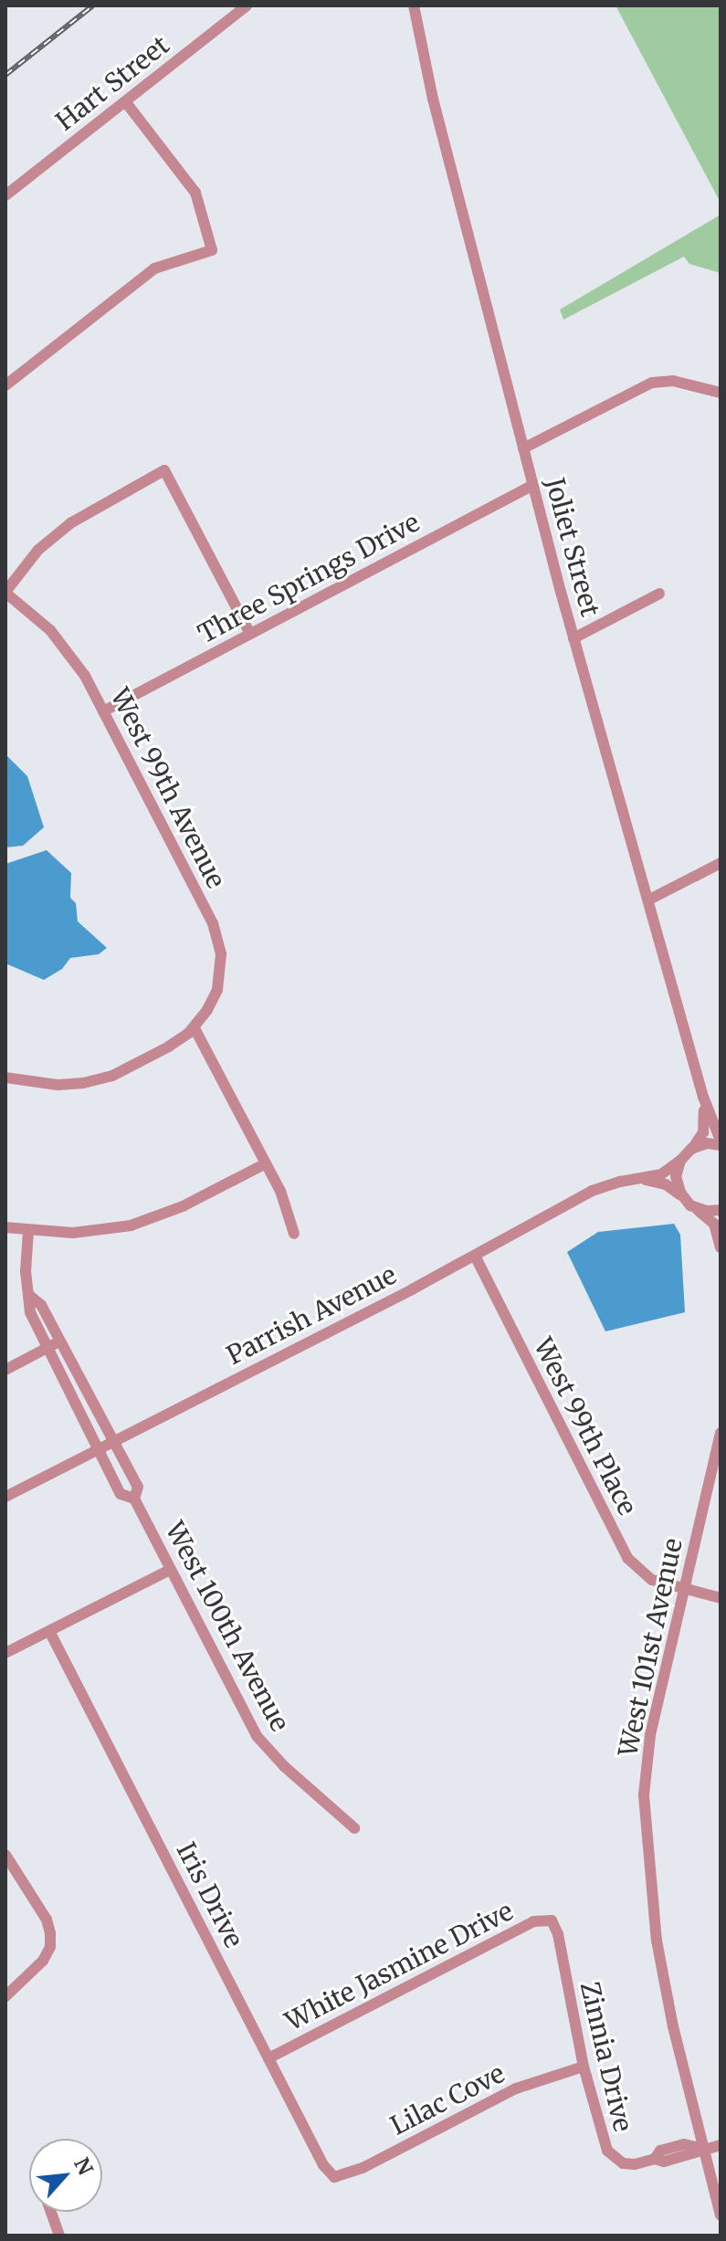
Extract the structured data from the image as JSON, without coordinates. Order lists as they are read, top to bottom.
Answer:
{
  "streets": {
    "street": [
      "Hart Street",
      "Joliet Street",
      "Three Springs Drive",
      "West 99th Avenue",
      "Parrish Avenue",
      "West 99th Place",
      "West 100th Avenue",
      "West 101st Avenue",
      "Iris Drive",
      "White Jasmine Drive",
      "Zinnia Drive",
      "Lilac Cove"
    ]
  },
  "crossings": [
    ["Joliet Street", "Three Springs Drive"],
    ["Joliet Street", "Parrish Avenue"],
    ["Three Springs Drive", "West 99th Avenue"],
    ["Parrish Avenue", "West 99th Place"],
    ["Parrish Avenue", "West 100th Avenue"],
    ["West 99th Place", "West 101st Avenue"],
    ["West 101st Avenue", "Zinnia Drive"],
    ["Iris Drive", "White Jasmine Drive"],
    ["Iris Drive", "Lilac Cove"],
    ["White Jasmine Drive", "Zinnia Drive"],
    ["Zinnia Drive", "Lilac Cove"]
  ],
  "north": "top right"
}
